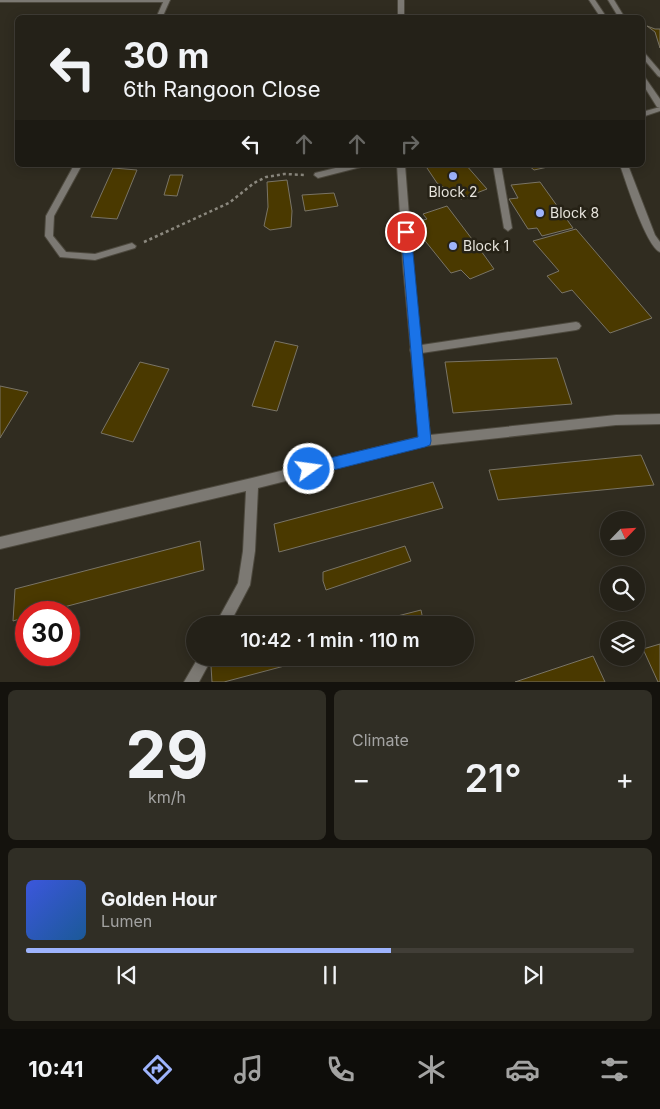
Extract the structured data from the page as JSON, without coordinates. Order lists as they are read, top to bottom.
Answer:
{
  "places": ["Block 2", "Block 8", "Block 1"],
  "north": "top right",
  "page": {
    "turn": ["30 m", "6th Rangoon Close"],
    "limit": "30",
    "trip": "10:42 · 1 min · 110 m",
    "tile": [
      ["29", "km/h"],
      "Climate"
    ],
    "heat": ["−", "21°", "+"],
    "song": ["Golden Hour", "Lumen"],
    "tabs": "10:41"
  }
}
